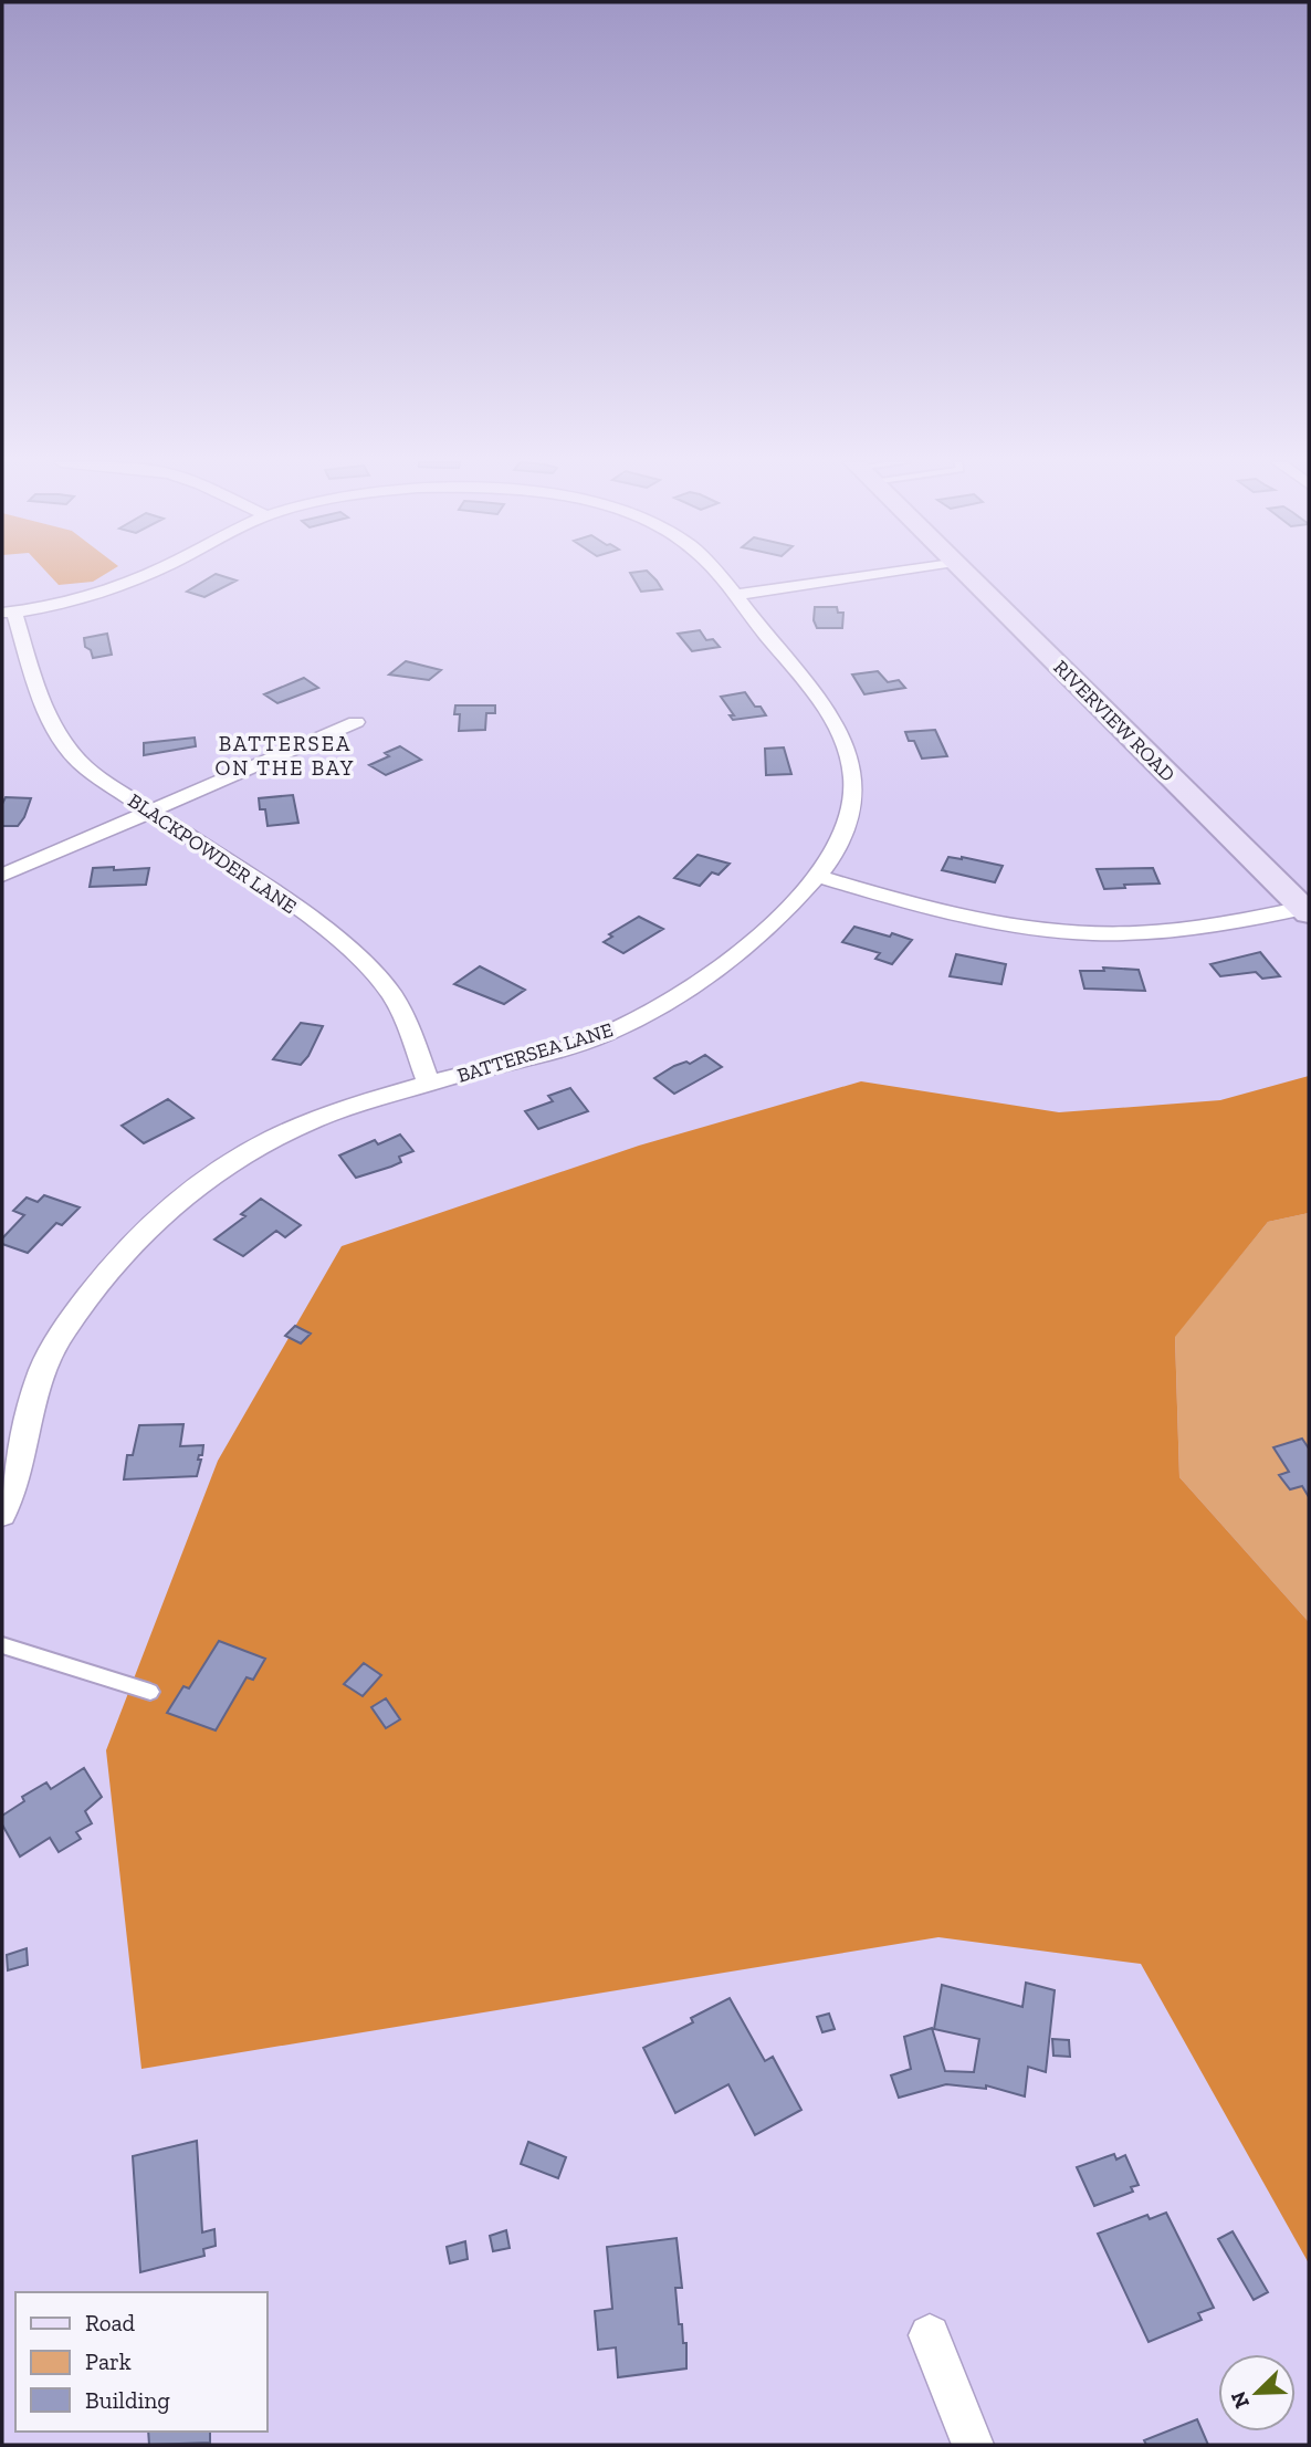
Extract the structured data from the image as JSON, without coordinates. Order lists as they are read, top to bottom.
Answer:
{
  "streets": {
    "street": ["RIVERVIEW ROAD", "BLACKPOWDER LANE", "BATTERSEA LANE"]
  },
  "crossings": [
    ["BLACKPOWDER LANE", "BATTERSEA LANE"]
  ],
  "districts": ["BATTERSEA ON THE BAY"],
  "legend": ["Road", "Park", "Building"],
  "north": "bottom left"
}
